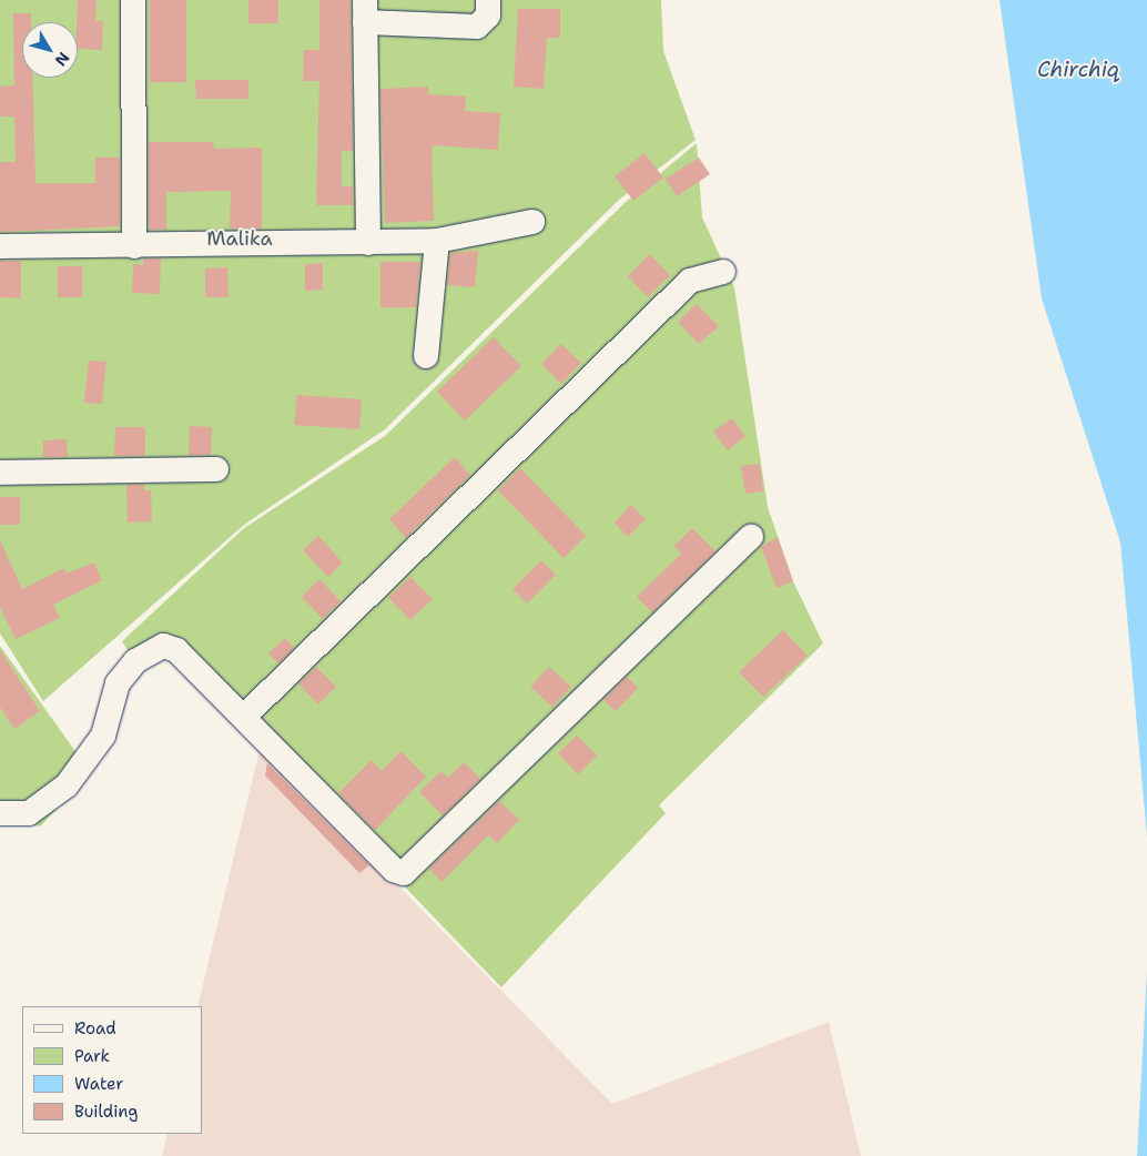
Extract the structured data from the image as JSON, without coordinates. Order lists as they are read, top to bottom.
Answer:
{
  "water": ["Chirchiq"],
  "parks": ["Malika"],
  "legend": [
    "Road",
    "Park",
    "Water",
    "Building"
  ],
  "north": "bottom right"
}
